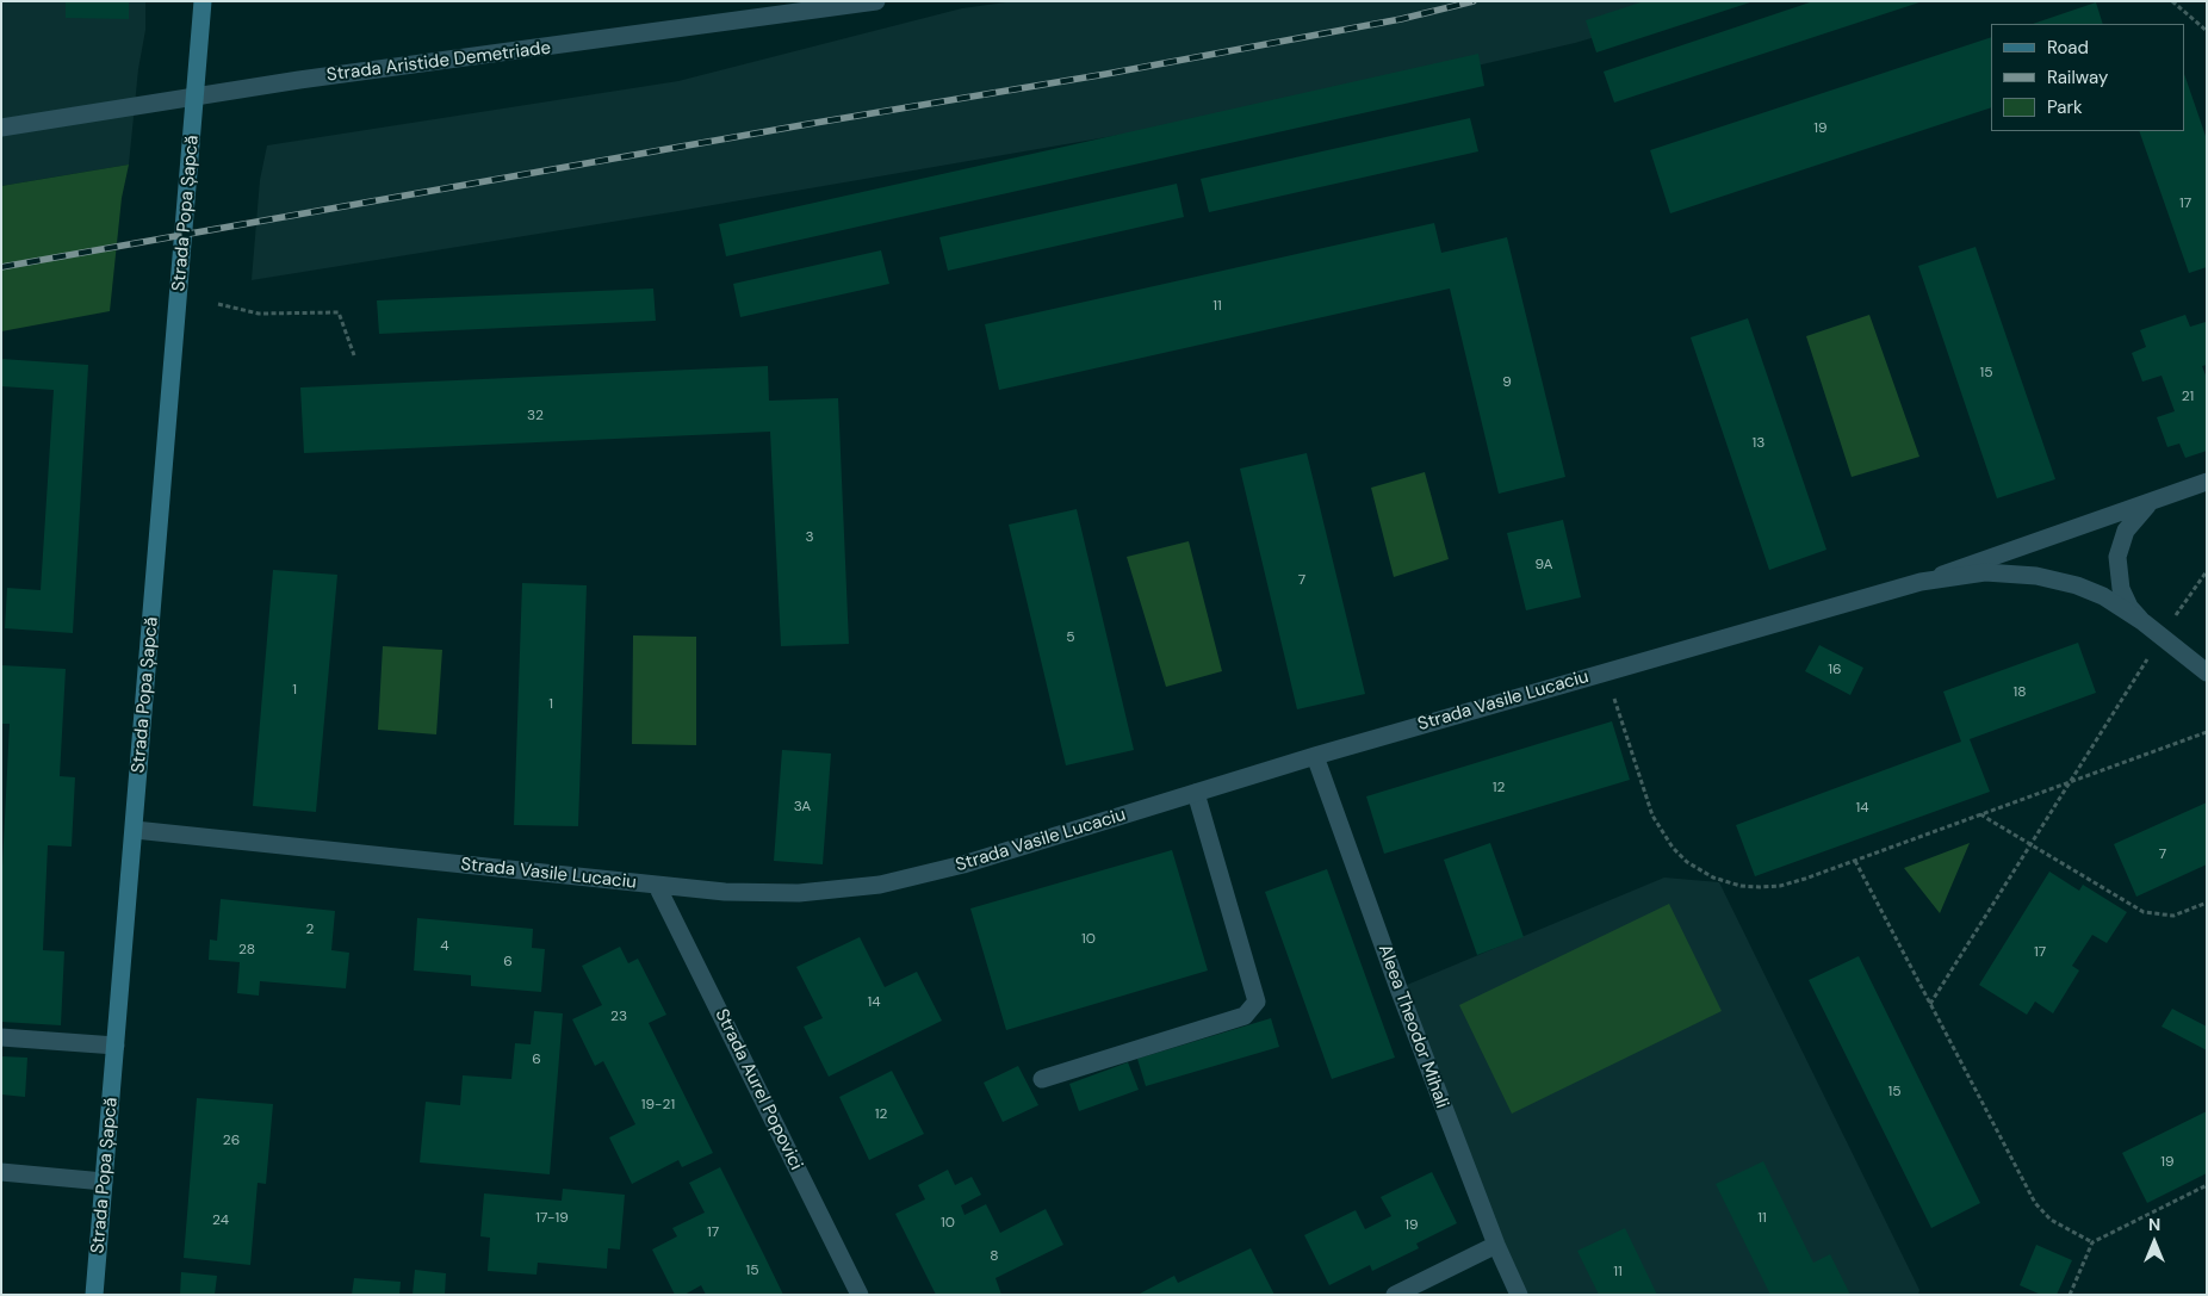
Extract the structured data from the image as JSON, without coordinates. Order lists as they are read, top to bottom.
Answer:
{
  "streets": {
    "main road": ["Strada Popa Șapcă"],
    "street": [
      "Strada Aristide Demetriade",
      "Strada Vasile Lucaciu",
      "Aleea Theodor Mihali",
      "Strada Aurel Popovici"
    ]
  },
  "crossings": [
    ["Strada Aristide Demetriade", "Strada Popa Șapcă"],
    ["Strada Popa Șapcă", "Strada Vasile Lucaciu"],
    ["Strada Vasile Lucaciu", "Aleea Theodor Mihali"],
    ["Strada Vasile Lucaciu", "Strada Aurel Popovici"]
  ],
  "house_numbers": [
    "19",
    "17",
    "11",
    "15",
    "9",
    "21",
    "32",
    "13",
    "3",
    "9A",
    "7",
    "5",
    "16",
    "1",
    "18",
    "1",
    "12",
    "3A",
    "14",
    "7",
    "2",
    "10",
    "4",
    "28",
    "17",
    "6",
    "14",
    "23",
    "6",
    "15",
    "19-21",
    "12",
    "26",
    "19",
    "17-19",
    "11",
    "24",
    "10",
    "19",
    "17",
    "8",
    "15",
    "11"
  ],
  "legend": ["Road", "Railway", "Park"],
  "north": "top"
}
